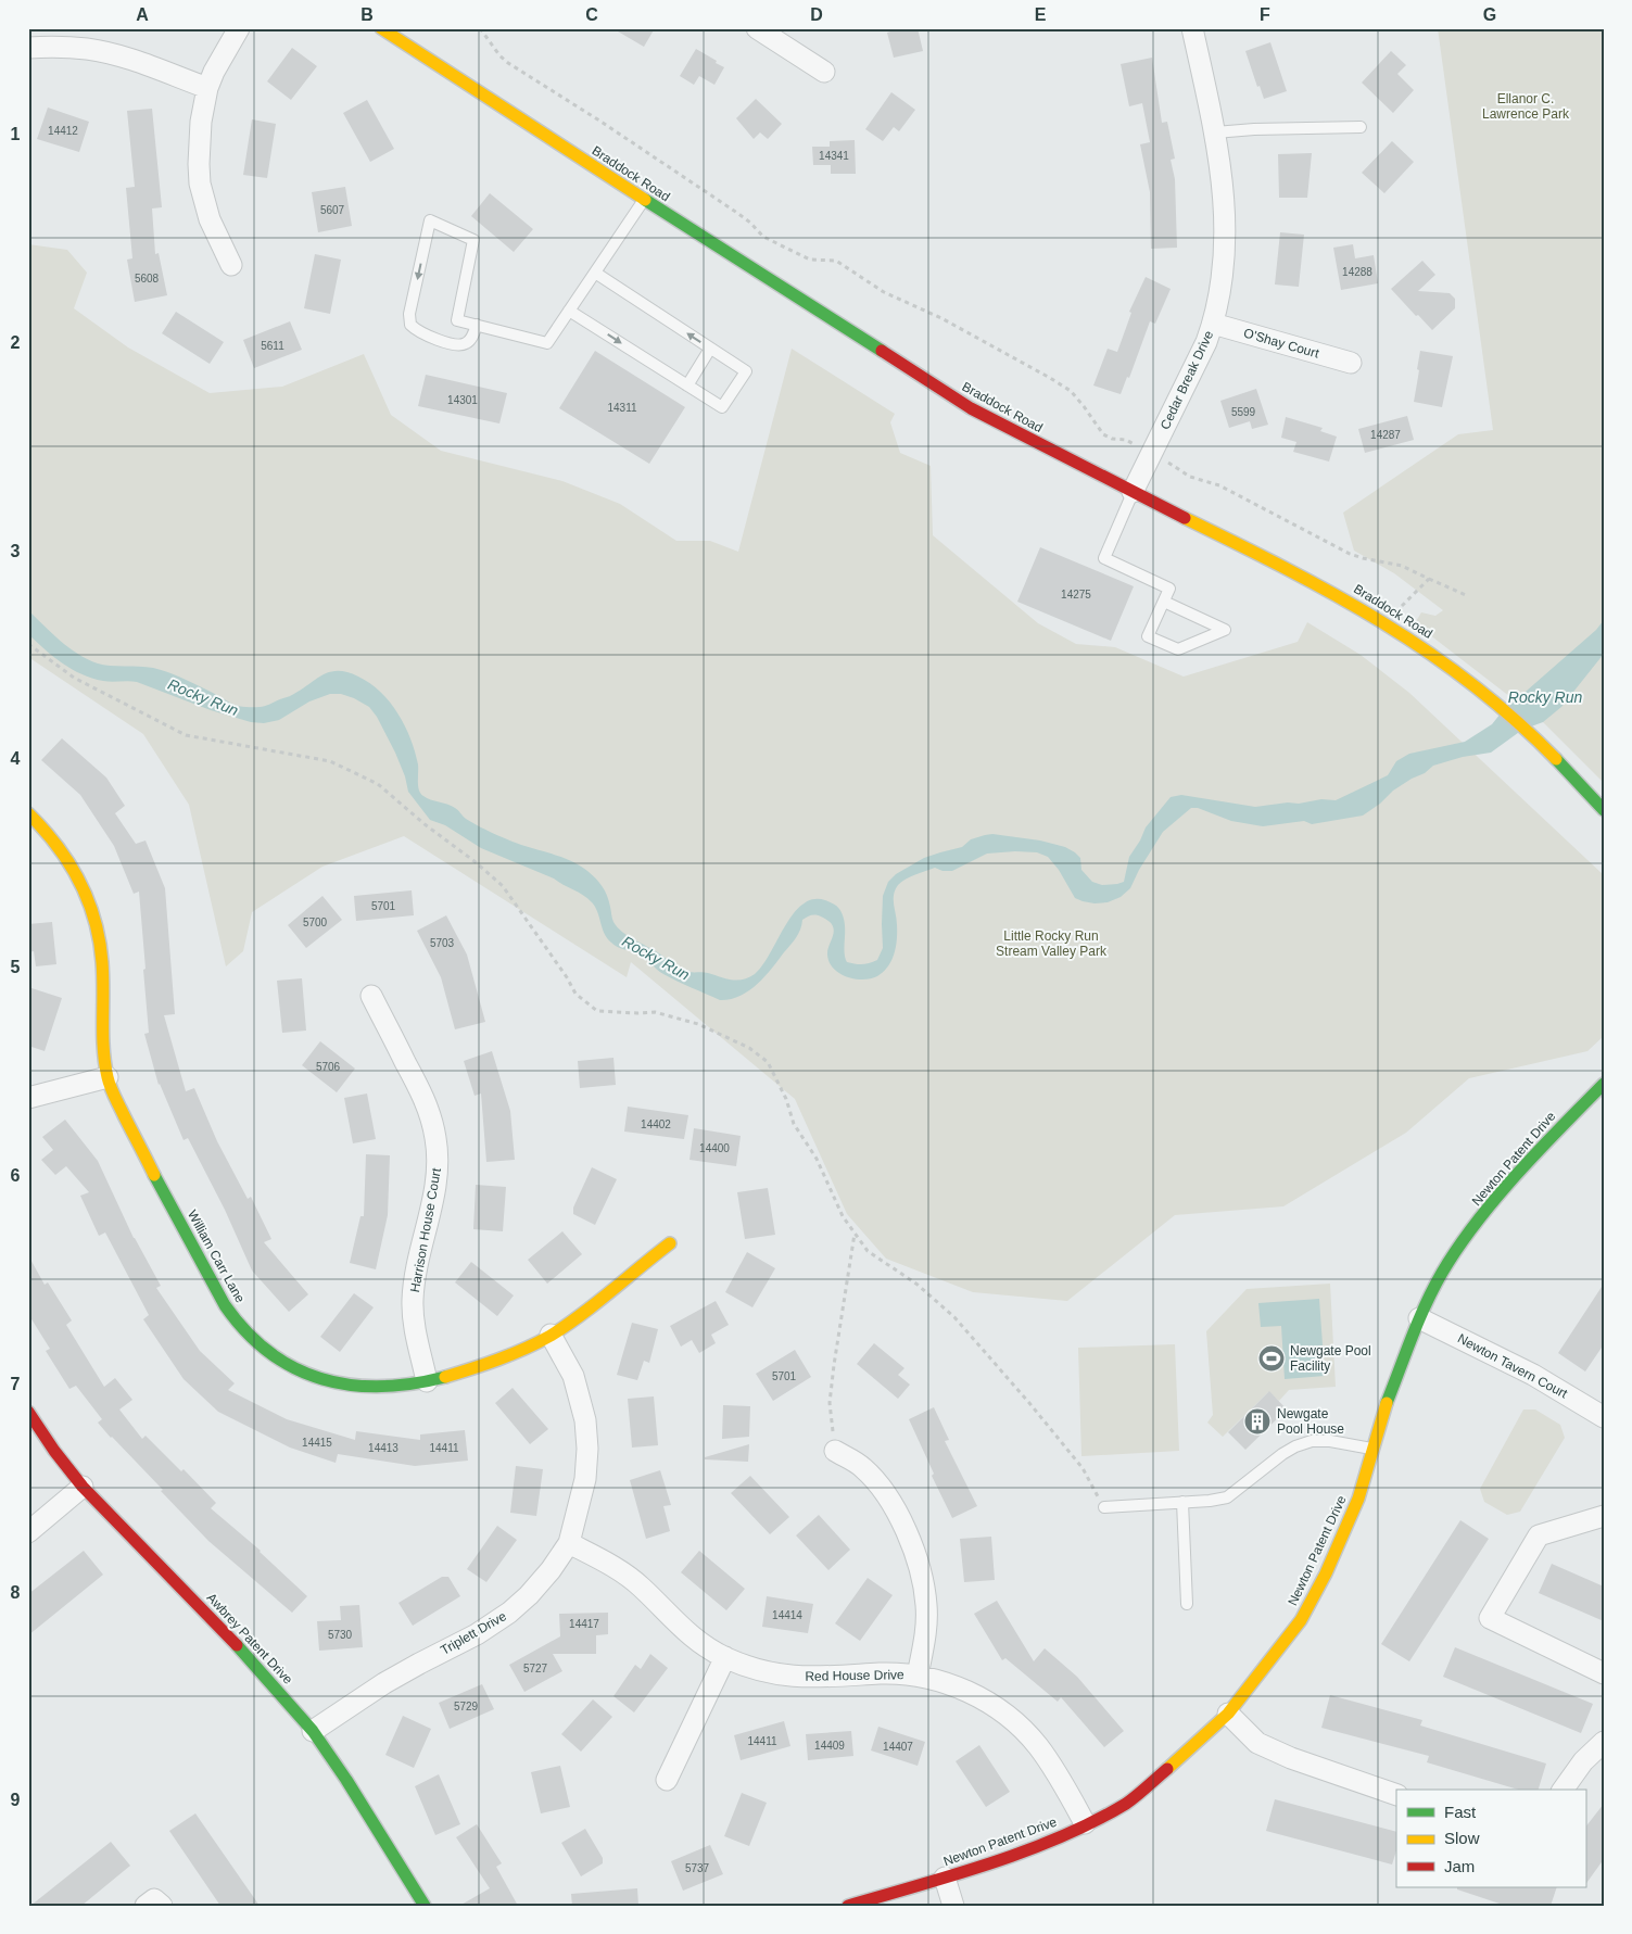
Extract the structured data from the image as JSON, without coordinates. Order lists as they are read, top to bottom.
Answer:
{
  "streets": {
    "street": [
      "Braddock Road",
      "O'Shay Court",
      "Cedar Break Drive",
      "Newton Patent Drive",
      "Harrison House Court",
      "William Carr Lane",
      "Newton Tavern Court",
      "Triplett Drive",
      "Awbrey Patent Drive",
      "Red House Drive"
    ]
  },
  "crossings": [
    ["Braddock Road", "Cedar Break Drive"],
    ["O'Shay Court", "Cedar Break Drive"],
    ["Newton Patent Drive", "Newton Tavern Court"],
    ["Newton Patent Drive", "Red House Drive"],
    ["Harrison House Court", "William Carr Lane"],
    ["William Carr Lane", "Triplett Drive"],
    ["Triplett Drive", "Awbrey Patent Drive"],
    ["Triplett Drive", "Red House Drive"]
  ],
  "water": ["Rocky Run"],
  "parks": ["Ellanor C. Lawrence Park", "Little Rocky Run Stream Valley Park"],
  "places": {
    "sports": ["Newgate Pool Facility"],
    "building": ["Newgate Pool House"]
  },
  "house_numbers": [
    "14412",
    "14341",
    "5607",
    "14288",
    "5608",
    "5611",
    "14301",
    "14311",
    "5599",
    "14287",
    "14275",
    "5701",
    "5700",
    "5703",
    "5706",
    "14402",
    "14400",
    "5701",
    "14415",
    "14413",
    "14411",
    "14414",
    "14417",
    "5730",
    "5727",
    "5729",
    "14411",
    "14409",
    "14407",
    "5737"
  ],
  "legend": ["Fast", "Slow", "Jam"],
  "grid": {
    "columns": [
      "A",
      "B",
      "C",
      "D",
      "E",
      "F",
      "G"
    ],
    "rows": [
      "1",
      "2",
      "3",
      "4",
      "5",
      "6",
      "7",
      "8",
      "9"
    ]
  }
}
